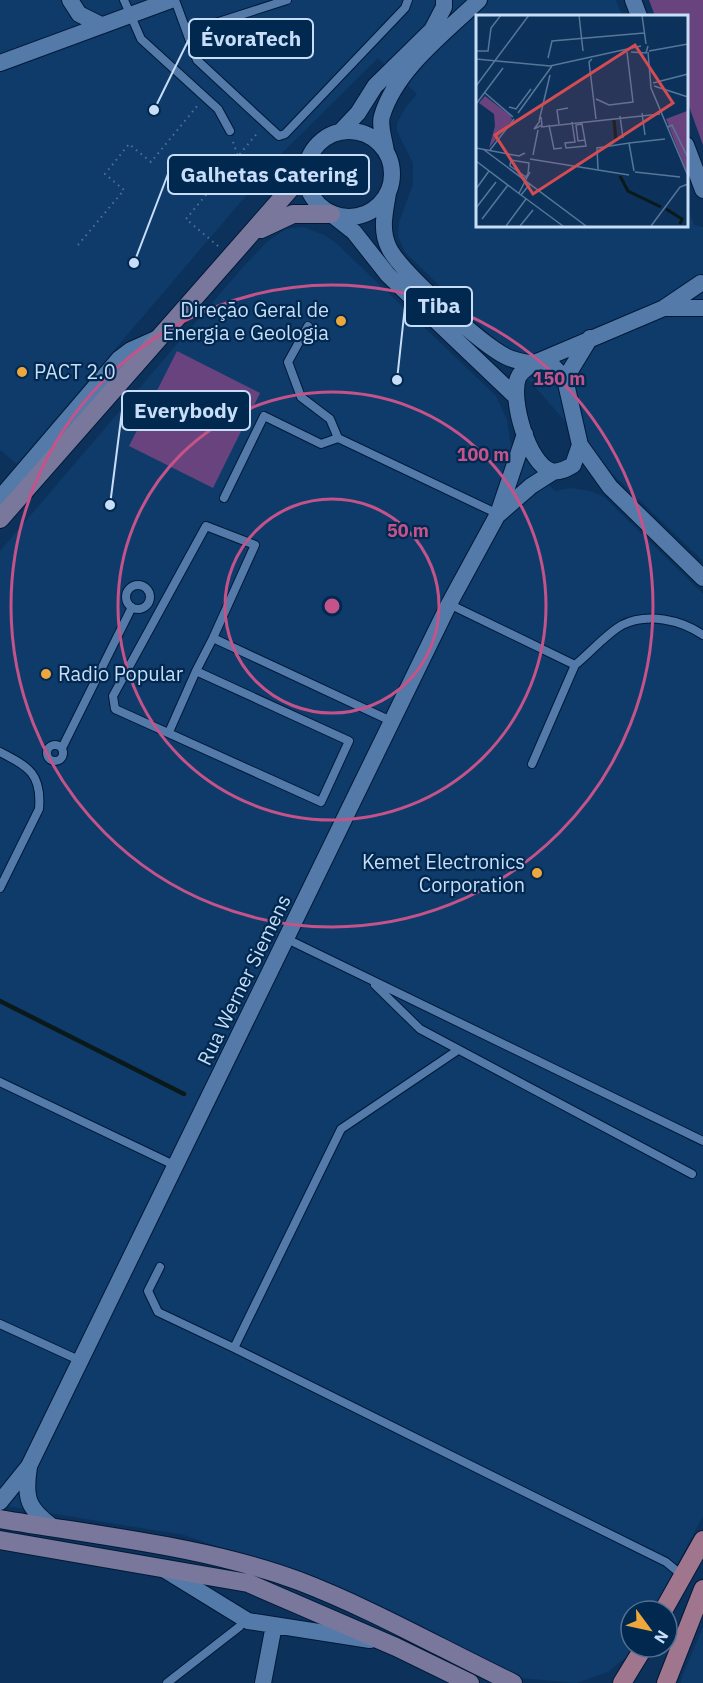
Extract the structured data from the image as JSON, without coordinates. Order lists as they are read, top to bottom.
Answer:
{
  "streets": {
    "street": ["Rua Werner Siemens"]
  },
  "places": [
    "ÉvoraTech",
    "Galhetas Catering",
    "Direção Geral de Energia e Geologia",
    "PACT 2.0",
    "Tiba",
    "Everybody",
    "Radio Popular",
    "Kemet Electronics Corporation"
  ],
  "north": "bottom right",
  "rings": ["150 m", "100 m", "50 m"]
}
